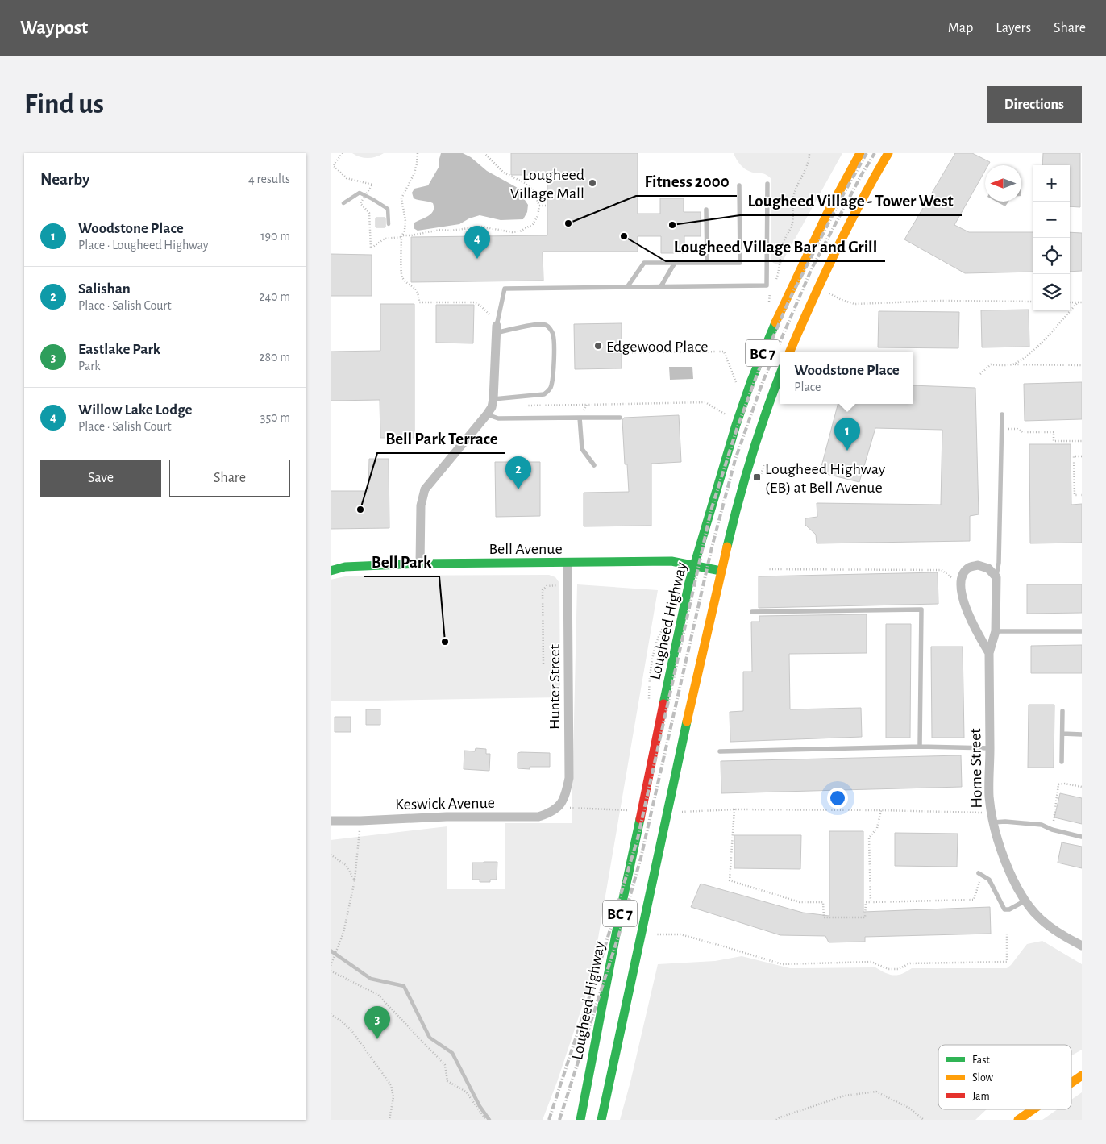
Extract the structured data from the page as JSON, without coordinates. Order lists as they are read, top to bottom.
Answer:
{
  "streets": {
    "main road": ["BC 7", "Bell Avenue", "Lougheed Highway"],
    "street": ["Hunter Street", "Horne Street", "Keswick Avenue"]
  },
  "crossings": [
    ["BC 7", "Bell Avenue"],
    ["Bell Avenue", "Lougheed Highway"],
    ["Bell Avenue", "Hunter Street"],
    ["Hunter Street", "Keswick Avenue"]
  ],
  "places": {
    "other": [
      "Lougheed Village Mall",
      "Fitness 2000",
      "Lougheed Village - Tower West",
      "Lougheed Village Bar and Grill",
      "Edgewood Place",
      "Bell Park Terrace",
      "Bell Park"
    ],
    "transit": ["Lougheed Highway (EB) at Bell Avenue"]
  },
  "legend": ["Fast", "Slow", "Jam"],
  "north": "left",
  "page": {
    "header": "Waypost",
    "nav": ["Map", "Layers", "Share"],
    "buttons": [
      "Directions",
      ["Save", "Share"]
    ],
    "title": "Find us",
    "heading": ["Nearby", "4 results"],
    "map_buttons": ["+", "−"],
    "list": [
      {
        "mark": "1",
        "name": "Woodstone Place",
        "note": "Place · Lougheed Highway",
        "value": "190 m"
      },
      {
        "mark": "2",
        "name": "Salishan",
        "note": "Place · Salish Court",
        "value": "240 m"
      },
      {
        "mark": "3",
        "name": "Eastlake Park",
        "note": "Park",
        "value": "280 m"
      },
      {
        "mark": "4",
        "name": "Willow Lake Lodge",
        "note": "Place · Salish Court",
        "value": "350 m"
      }
    ],
    "pins": [
      "4",
      "1",
      "2",
      "3"
    ],
    "popup": ["Woodstone Place", "Place"]
  }
}
